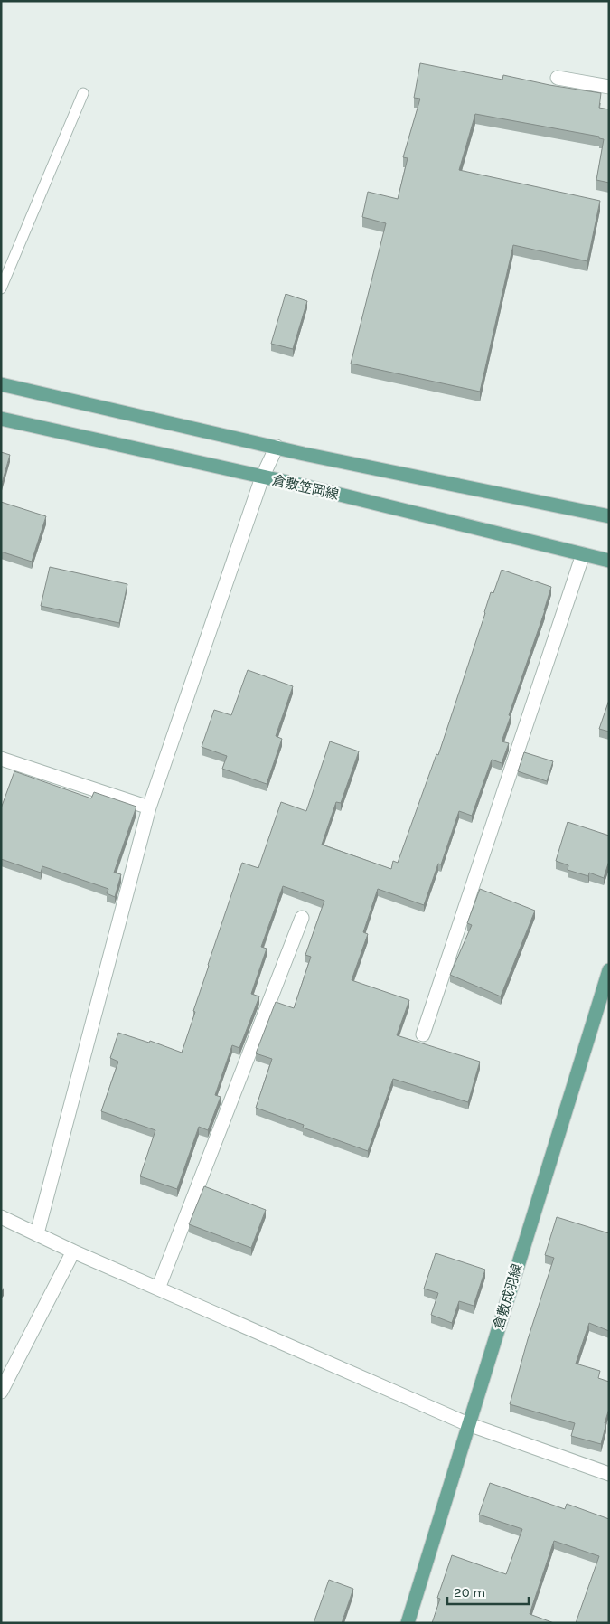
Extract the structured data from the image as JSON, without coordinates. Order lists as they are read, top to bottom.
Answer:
{
  "streets": {
    "main road": ["倉敷笠岡線", "倉敷成羽線"]
  },
  "scale_bar": "20 m"
}
